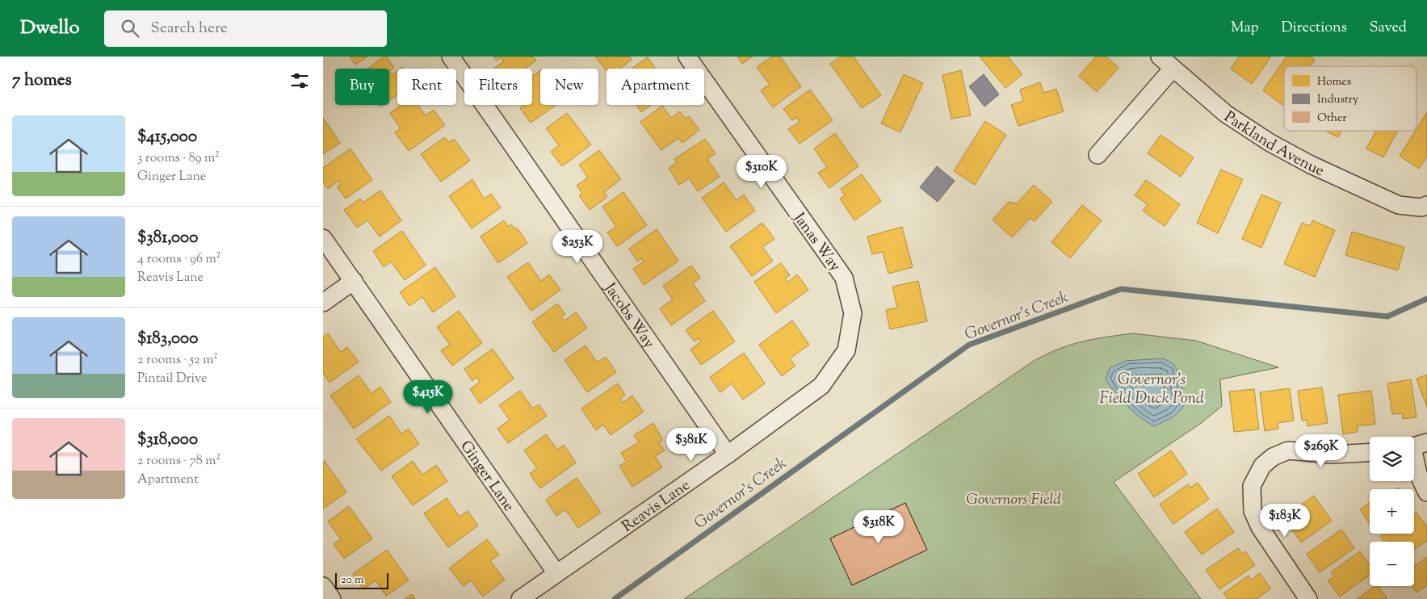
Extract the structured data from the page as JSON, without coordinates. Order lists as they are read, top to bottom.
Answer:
{
  "streets": {
    "street": [
      "Parkland Avenue",
      "Janas Way",
      "Jacobs Way",
      "Ginger Lane",
      "Reavis Lane"
    ]
  },
  "crossings": [
    ["Janas Way", "Reavis Lane"],
    ["Jacobs Way", "Reavis Lane"],
    ["Ginger Lane", "Reavis Lane"]
  ],
  "water": ["Governor's Creek", "Governor's Field Duck Pond"],
  "parks": ["Governors Field"],
  "legend": ["Homes", "Industry", "Other"],
  "scale_bar": "20 m",
  "page": {
    "header": "Dwello",
    "search": "Search here",
    "nav": ["Map", "Directions", "Saved"],
    "heading": "7 homes",
    "chip": [
      "Buy",
      "Rent",
      "Filters",
      "New",
      "Apartment"
    ],
    "list": [
      {
        "name": "$415,000",
        "note": "3 rooms · 89 m² · Ginger Lane"
      },
      {
        "name": "$381,000",
        "note": "4 rooms · 96 m² · Reavis Lane"
      },
      {
        "name": "$183,000",
        "note": "2 rooms · 52 m² · Pintail Drive"
      },
      {
        "name": "$318,000",
        "note": "2 rooms · 78 m² · Apartment"
      }
    ],
    "price": [
      "$310K",
      "$253K",
      "$415K",
      "$381K",
      "$269K",
      "$183K",
      "$318K"
    ],
    "map_buttons": ["+", "−"],
    "scale": "20 m"
  }
}
